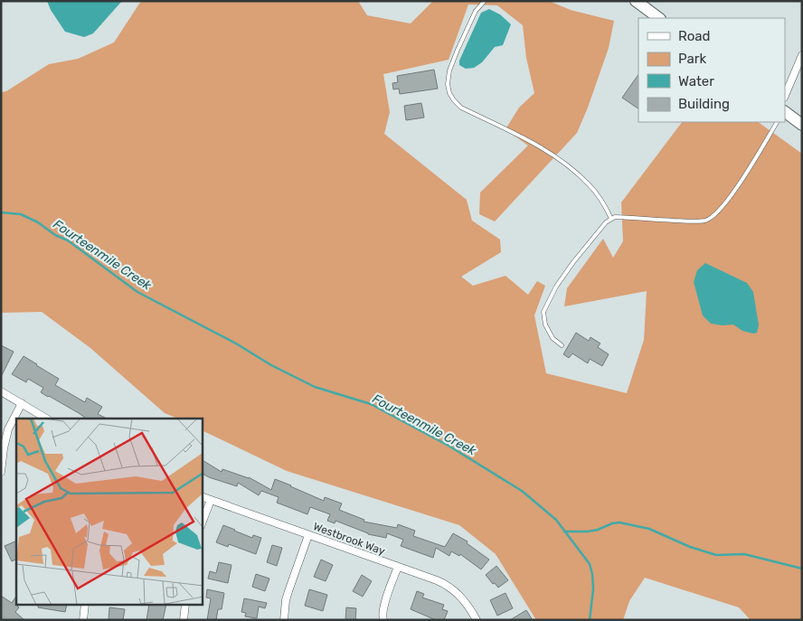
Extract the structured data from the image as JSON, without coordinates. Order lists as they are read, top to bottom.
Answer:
{
  "streets": {
    "street": ["Westbrook Way"]
  },
  "water": ["Fourteenmile Creek"],
  "legend": [
    "Road",
    "Park",
    "Water",
    "Building"
  ]
}
